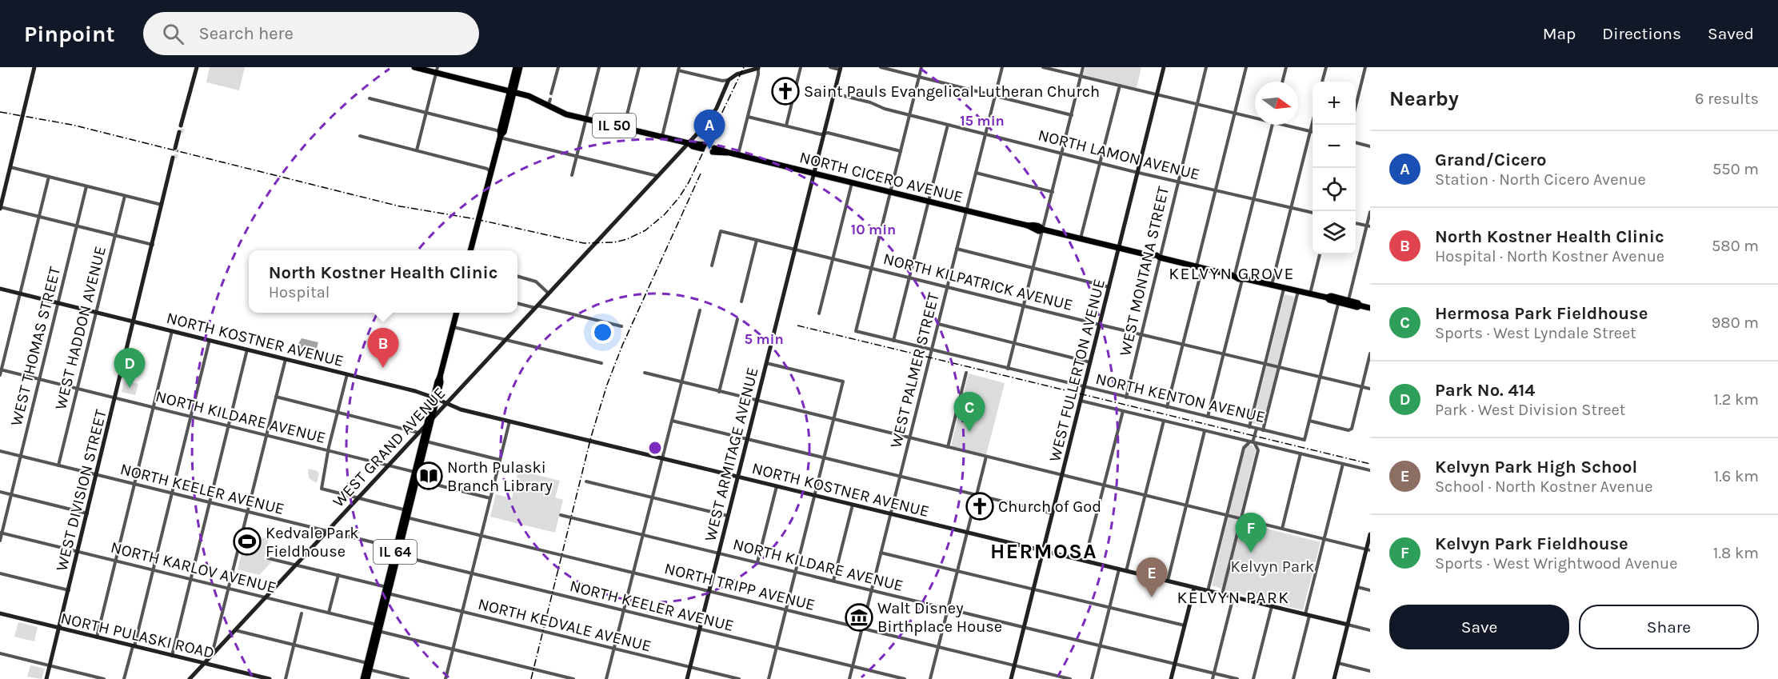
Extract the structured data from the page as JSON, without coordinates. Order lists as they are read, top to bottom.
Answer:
{
  "streets": {
    "main road": [
      "IL 50",
      "NORTH CICERO AVENUE",
      "NORTH KOSTNER AVENUE",
      "WEST FULLERTON AVENUE",
      "WEST GRAND AVENUE",
      "WEST ARMITAGE AVENUE",
      "WEST DIVISION STREET",
      "IL 64",
      "NORTH PULASKI ROAD"
    ],
    "street": [
      "NORTH LAMON AVENUE",
      "WEST MONTANA STREET",
      "NORTH KILPATRICK AVENUE",
      "WEST HADDON AVENUE",
      "WEST THOMAS STREET",
      "WEST PALMER STREET",
      "NORTH KENTON AVENUE",
      "NORTH KILDARE AVENUE",
      "NORTH KEELER AVENUE",
      "NORTH KARLOV AVENUE",
      "NORTH TRIPP AVENUE",
      "NORTH KEDVALE AVENUE"
    ]
  },
  "crossings": [
    ["IL 50", "WEST GRAND AVENUE"],
    ["NORTH LAMON AVENUE", "WEST MONTANA STREET"],
    ["NORTH LAMON AVENUE", "WEST PALMER STREET"],
    ["NORTH LAMON AVENUE", "WEST FULLERTON AVENUE"],
    ["NORTH LAMON AVENUE", "WEST ARMITAGE AVENUE"],
    ["NORTH CICERO AVENUE", "WEST MONTANA STREET"],
    ["NORTH CICERO AVENUE", "WEST PALMER STREET"],
    ["NORTH CICERO AVENUE", "WEST FULLERTON AVENUE"],
    ["NORTH CICERO AVENUE", "WEST ARMITAGE AVENUE"],
    ["WEST MONTANA STREET", "NORTH KILPATRICK AVENUE"],
    ["WEST MONTANA STREET", "NORTH KENTON AVENUE"],
    ["NORTH KILPATRICK AVENUE", "WEST PALMER STREET"],
    ["NORTH KILPATRICK AVENUE", "WEST FULLERTON AVENUE"],
    ["NORTH KILPATRICK AVENUE", "NORTH KENTON AVENUE"],
    ["NORTH KILPATRICK AVENUE", "WEST ARMITAGE AVENUE"],
    ["WEST HADDON AVENUE", "NORTH KOSTNER AVENUE"],
    ["WEST HADDON AVENUE", "NORTH KILDARE AVENUE"],
    ["WEST HADDON AVENUE", "NORTH KEELER AVENUE"],
    ["NORTH KOSTNER AVENUE", "WEST THOMAS STREET"],
    ["NORTH KOSTNER AVENUE", "WEST PALMER STREET"],
    ["NORTH KOSTNER AVENUE", "WEST FULLERTON AVENUE"],
    ["NORTH KOSTNER AVENUE", "WEST GRAND AVENUE"],
    ["NORTH KOSTNER AVENUE", "WEST ARMITAGE AVENUE"],
    ["NORTH KOSTNER AVENUE", "WEST DIVISION STREET"],
    ["NORTH KOSTNER AVENUE", "IL 64"],
    ["WEST THOMAS STREET", "NORTH KILDARE AVENUE"],
    ["WEST THOMAS STREET", "NORTH KEELER AVENUE"],
    ["WEST THOMAS STREET", "NORTH KARLOV AVENUE"],
    ["WEST PALMER STREET", "NORTH KENTON AVENUE"],
    ["WEST PALMER STREET", "NORTH KILDARE AVENUE"],
    ["WEST PALMER STREET", "NORTH KEELER AVENUE"],
    ["WEST PALMER STREET", "NORTH TRIPP AVENUE"],
    ["WEST FULLERTON AVENUE", "NORTH KENTON AVENUE"],
    ["WEST FULLERTON AVENUE", "NORTH KILDARE AVENUE"],
    ["WEST FULLERTON AVENUE", "NORTH TRIPP AVENUE"],
    ["NORTH KILDARE AVENUE", "WEST GRAND AVENUE"],
    ["NORTH KILDARE AVENUE", "WEST ARMITAGE AVENUE"],
    ["NORTH KILDARE AVENUE", "WEST DIVISION STREET"],
    ["NORTH KILDARE AVENUE", "IL 64"],
    ["NORTH KILDARE AVENUE", "NORTH TRIPP AVENUE"],
    ["WEST GRAND AVENUE", "NORTH KEELER AVENUE"],
    ["WEST GRAND AVENUE", "IL 64"],
    ["WEST GRAND AVENUE", "NORTH KARLOV AVENUE"],
    ["WEST GRAND AVENUE", "NORTH TRIPP AVENUE"],
    ["WEST GRAND AVENUE", "NORTH KEDVALE AVENUE"],
    ["WEST GRAND AVENUE", "NORTH PULASKI ROAD"],
    ["WEST ARMITAGE AVENUE", "NORTH KEELER AVENUE"],
    ["WEST ARMITAGE AVENUE", "NORTH TRIPP AVENUE"],
    ["WEST ARMITAGE AVENUE", "NORTH KEDVALE AVENUE"],
    ["NORTH KEELER AVENUE", "WEST DIVISION STREET"],
    ["NORTH KEELER AVENUE", "IL 64"],
    ["WEST DIVISION STREET", "NORTH KARLOV AVENUE"],
    ["WEST DIVISION STREET", "NORTH PULASKI ROAD"],
    ["IL 64", "NORTH KARLOV AVENUE"],
    ["IL 64", "NORTH TRIPP AVENUE"],
    ["IL 64", "NORTH KEDVALE AVENUE"]
  ],
  "districts": ["KELVYN GROVE", "HERMOSA", "KELVYN PARK"],
  "parks": ["Kelvyn Park"],
  "places": {
    "church": ["Saint Pauls Evangelical Lutheran Church", "Church of God"],
    "library": ["North Pulaski Branch Library"],
    "sports": ["Kedvale Park Fieldhouse"],
    "museum": ["Walt Disney Birthplace House"]
  },
  "north": "right",
  "page": {
    "header": "Pinpoint",
    "search": "Search here",
    "nav": ["Map", "Directions", "Saved"],
    "heading": ["Nearby", "6 results"],
    "map_buttons": ["+", "−"],
    "pins": [
      "A",
      "B",
      "D",
      "C",
      "F",
      "E"
    ],
    "list": [
      {
        "mark": "A",
        "name": "Grand/Cicero",
        "note": "Station · North Cicero Avenue",
        "value": "550 m"
      },
      {
        "mark": "B",
        "name": "North Kostner Health Clinic",
        "note": "Hospital · North Kostner Avenue",
        "value": "580 m"
      },
      {
        "mark": "C",
        "name": "Hermosa Park Fieldhouse",
        "note": "Sports · West Lyndale Street",
        "value": "980 m"
      },
      {
        "mark": "D",
        "name": "Park No. 414",
        "note": "Park · West Division Street",
        "value": "1.2 km"
      },
      {
        "mark": "E",
        "name": "Kelvyn Park High School",
        "note": "School · North Kostner Avenue",
        "value": "1.6 km"
      },
      {
        "mark": "F",
        "name": "Kelvyn Park Fieldhouse",
        "note": "Sports · West Wrightwood Avenue",
        "value": "1.8 km"
      }
    ],
    "popup": ["North Kostner Health Clinic", "Hospital"],
    "buttons": ["Save", "Share"]
  },
  "rings": ["15 min", "10 min", "5 min"]
}
